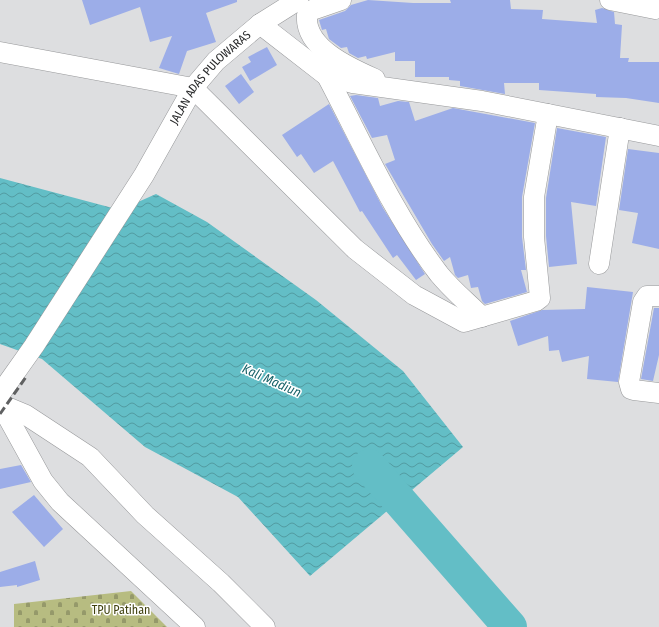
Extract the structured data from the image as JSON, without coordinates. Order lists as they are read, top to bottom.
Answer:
{
  "streets": {
    "street": ["JALAN ADAS PULOWARAS"]
  },
  "water": ["Kali Madiun"],
  "parks": ["TPU Patihan"]
}
